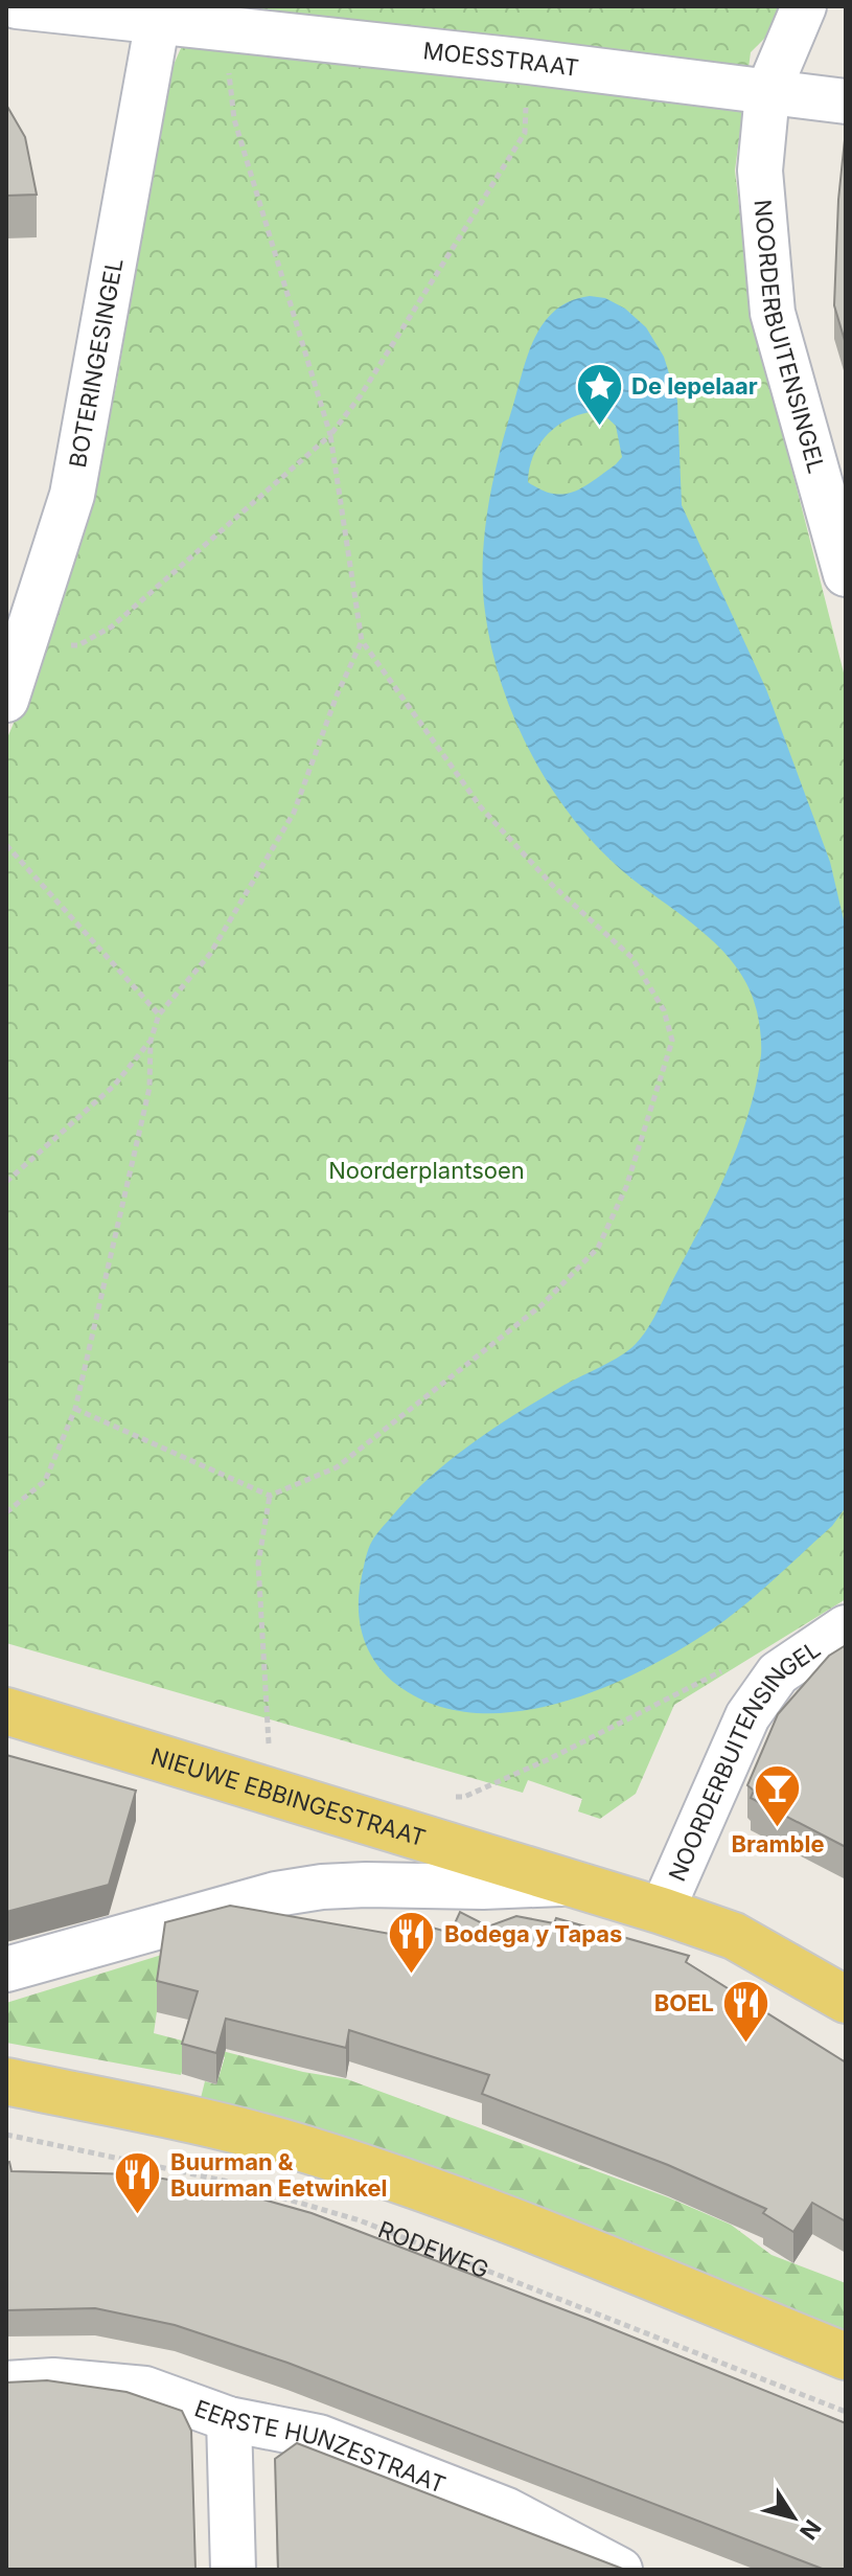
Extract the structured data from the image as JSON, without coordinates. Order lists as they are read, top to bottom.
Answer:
{
  "streets": {
    "main road": ["NIEUWE EBBINGESTRAAT"],
    "street": [
      "MOESSTRAAT",
      "NOORDERBUITENSINGEL",
      "BOTERINGESINGEL",
      "EERSTE HUNZESTRAAT"
    ],
    "path": ["RODEWEG"]
  },
  "crossings": [
    ["MOESSTRAAT", "NOORDERBUITENSINGEL"],
    ["MOESSTRAAT", "BOTERINGESINGEL"],
    ["NOORDERBUITENSINGEL", "NIEUWE EBBINGESTRAAT"]
  ],
  "parks": ["Noorderplantsoen"],
  "places": {
    "place": ["De lepelaar"],
    "bar": ["Bramble"],
    "restaurant": ["Bodega y Tapas", "BOEL", "Buurman & Buurman Eetwinkel"]
  },
  "north": "bottom right"
}
